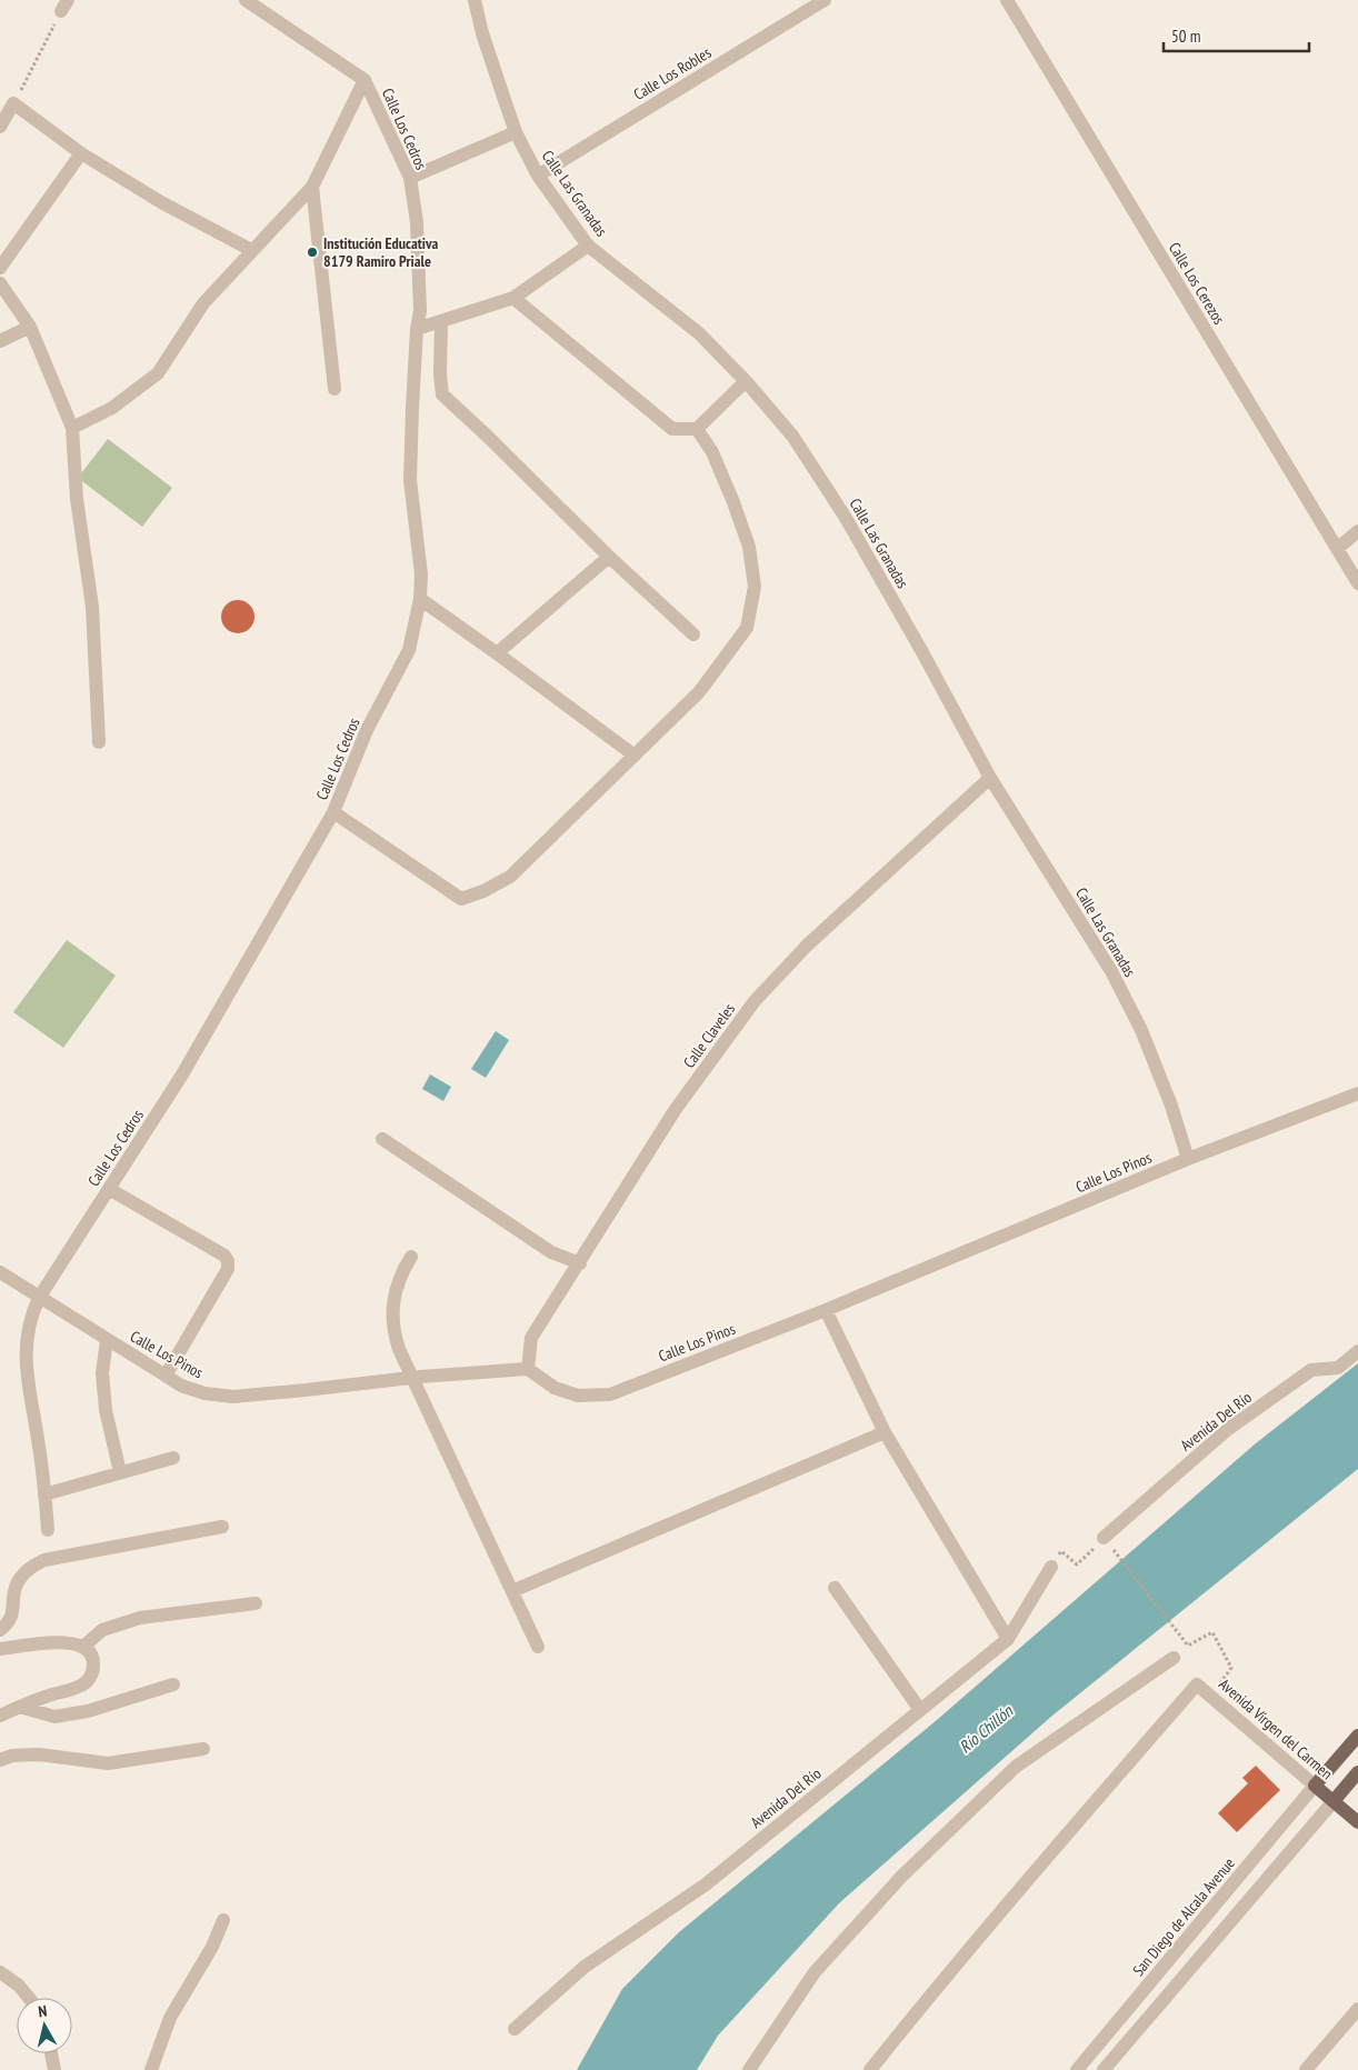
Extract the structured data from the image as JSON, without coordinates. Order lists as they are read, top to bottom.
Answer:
{
  "streets": {
    "main road": ["Avenida Vírgen del Carmen"],
    "street": [
      "Calle Los Robles",
      "Calle Los Cedros",
      "Calle Las Granadas",
      "Calle Los Cerezos",
      "Calle Claveles",
      "Calle Los Pinos",
      "Avenida Del Río",
      "San Diego de Alcala Avenue"
    ]
  },
  "crossings": [
    ["Calle Los Robles", "Calle Las Granadas"],
    ["Calle Los Cedros", "Calle Los Pinos"],
    ["Calle Las Granadas", "Calle Claveles"],
    ["Calle Las Granadas", "Calle Los Pinos"],
    ["Calle Claveles", "Calle Los Pinos"],
    ["Avenida Vírgen del Carmen", "San Diego de Alcala Avenue"]
  ],
  "water": ["Río Chillón"],
  "places": ["Institución Educativa 8179 Ramiro Priale"],
  "scale_bar": "50 m",
  "north": "top"
}
